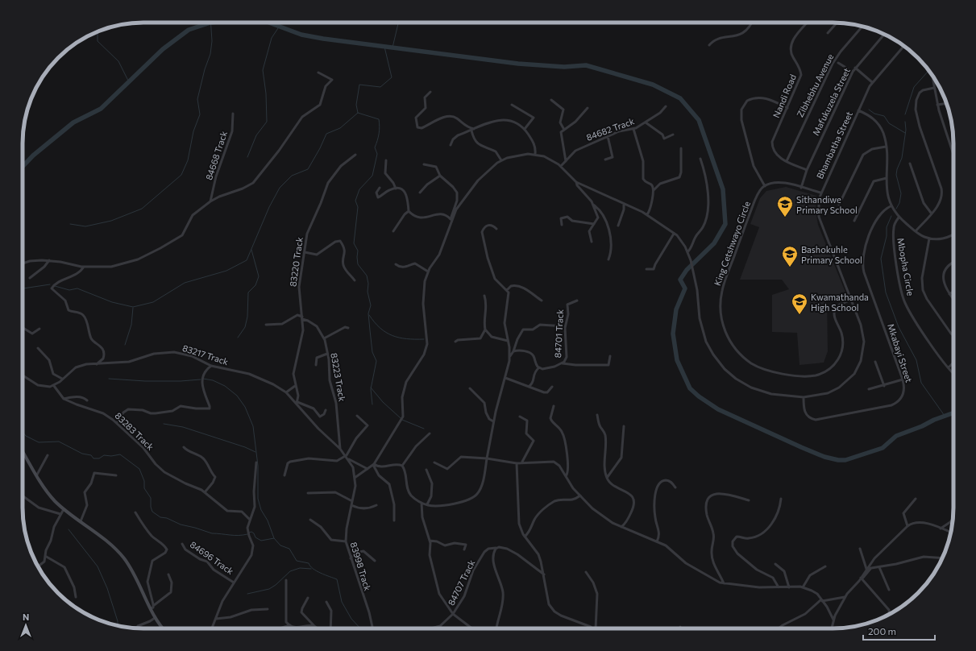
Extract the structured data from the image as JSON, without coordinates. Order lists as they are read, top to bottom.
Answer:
{
  "streets": {
    "street": [
      "Zibhebhu Avenue",
      "Nandi Road",
      "Mafukuzela Street",
      "84682 Track",
      "Bhambatha Street",
      "84668 Track",
      "King Cetshwayo Circle",
      "83220 Track",
      "Mbopha Circle",
      "84701 Track",
      "Mkabayi Street",
      "83217 Track",
      "83223 Track",
      "83283 Track",
      "84696 Track",
      "83998 Track",
      "84707 Track"
    ]
  },
  "crossings": [
    ["Zibhebhu Avenue", "Nandi Road"],
    ["Nandi Road", "Mafukuzela Street"],
    ["Bhambatha Street", "King Cetshwayo Circle"],
    ["Bhambatha Street", "Mkabayi Street"],
    ["83220 Track", "83217 Track"],
    ["83220 Track", "83223 Track"],
    ["83217 Track", "83223 Track"],
    ["83217 Track", "83283 Track"],
    ["83217 Track", "83998 Track"]
  ],
  "places": {
    "school or university": ["Sithandiwe Primary School", "Bashokuhle Primary School", "Kwamathanda High School"]
  },
  "scale_bar": "200 m",
  "north": "top"
}
